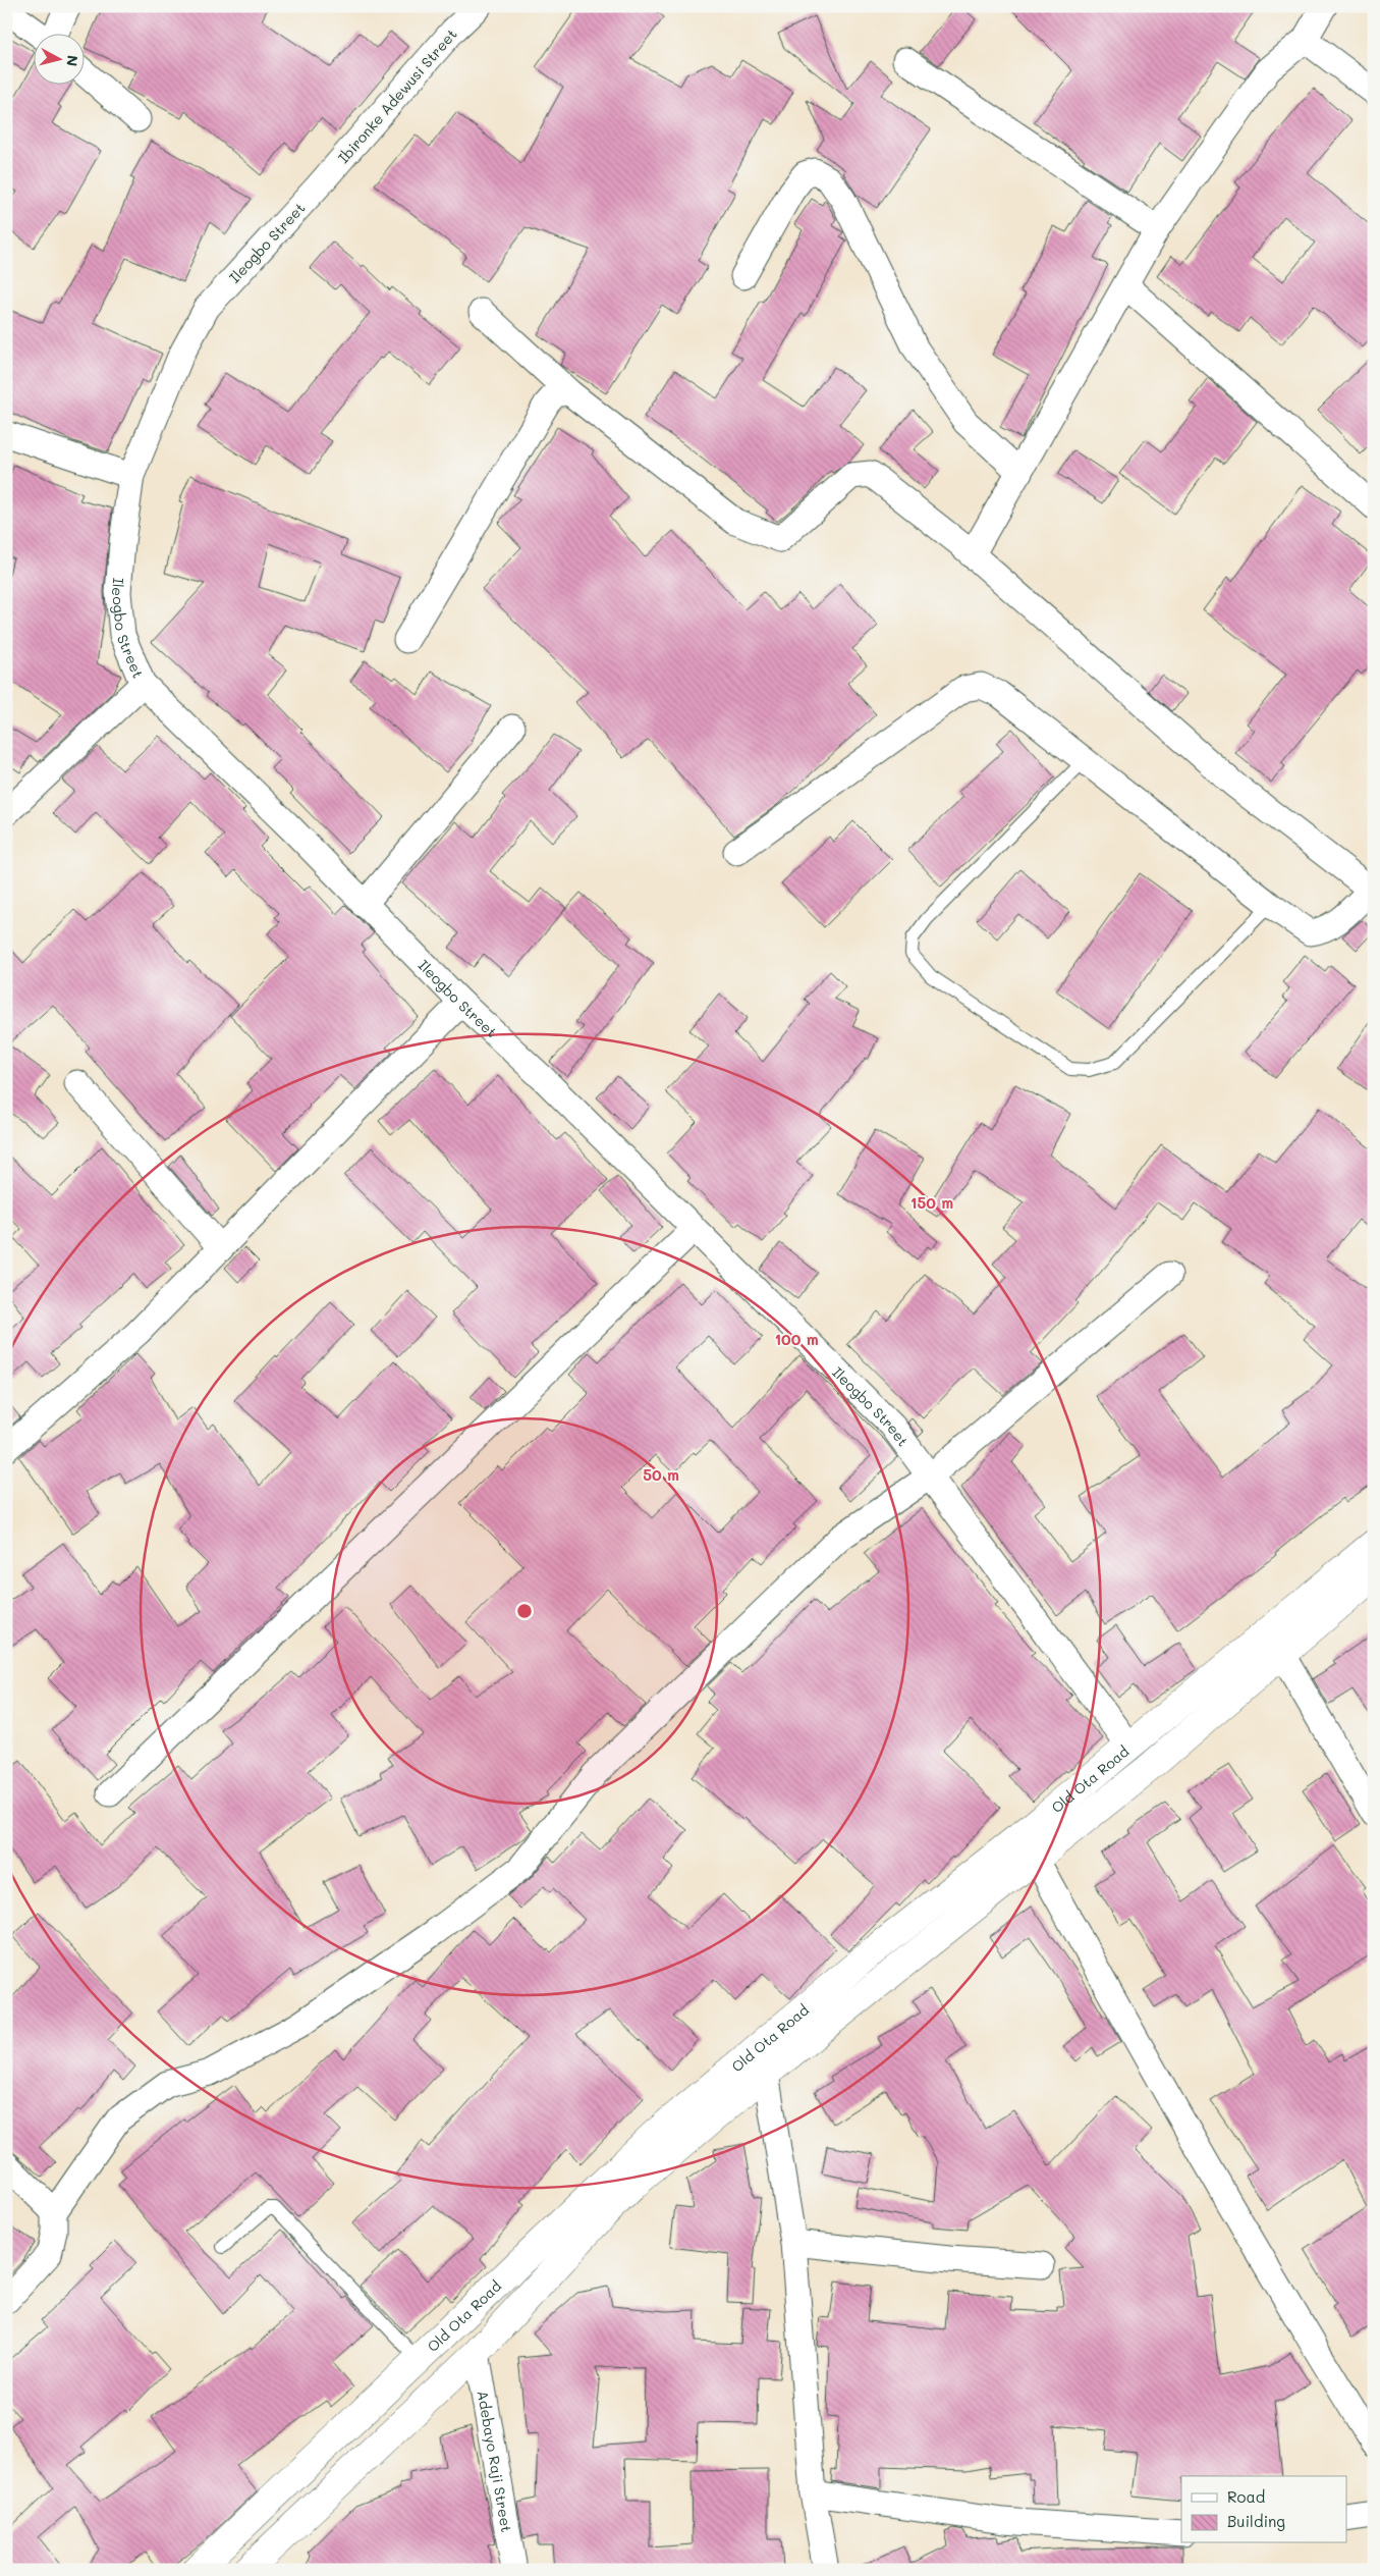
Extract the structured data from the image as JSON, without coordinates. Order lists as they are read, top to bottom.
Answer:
{
  "streets": {
    "street": [
      "Ibironke Adewusi Street",
      "Ileogbo Street",
      "Old Ota Road",
      "Adebayo Raji Street"
    ]
  },
  "crossings": [
    ["Ibironke Adewusi Street", "Ileogbo Street"],
    ["Ileogbo Street", "Old Ota Road"],
    ["Old Ota Road", "Adebayo Raji Street"]
  ],
  "legend": ["Road", "Building"],
  "north": "right",
  "rings": ["150 m", "100 m", "50 m"]
}
